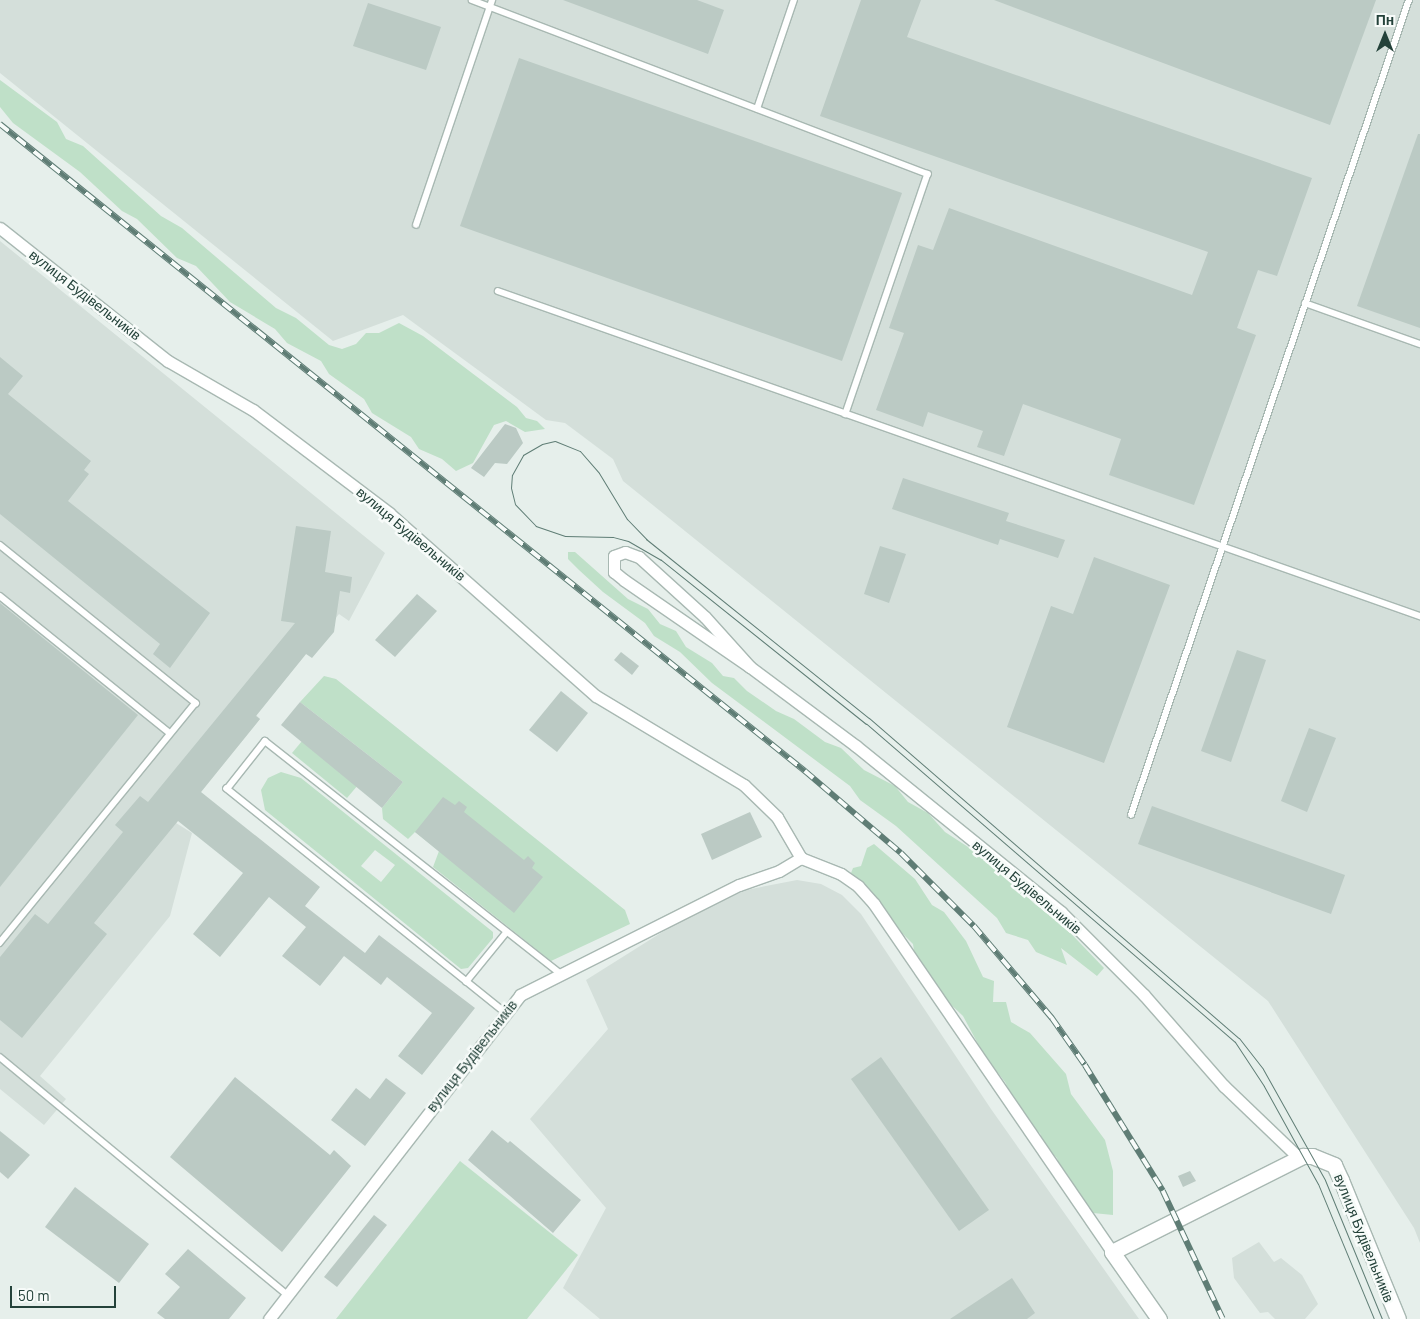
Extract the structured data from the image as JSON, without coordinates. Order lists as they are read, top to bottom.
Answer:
{
  "streets": {
    "street": ["вулиця Будівельників"]
  },
  "scale_bar": "50 m",
  "north": "top"
}
